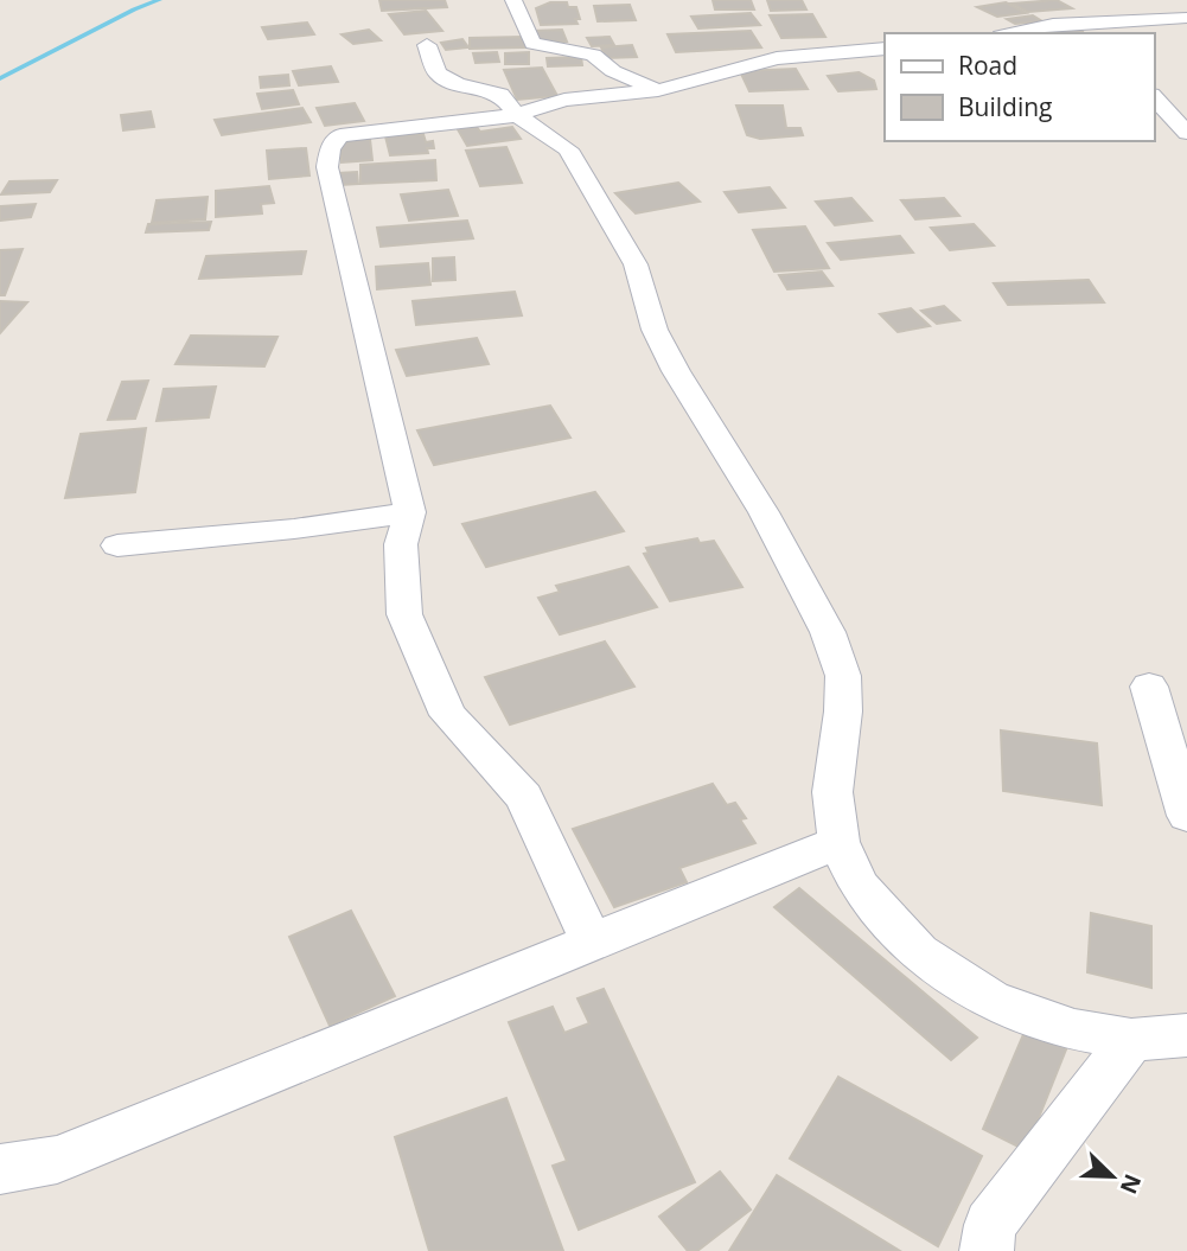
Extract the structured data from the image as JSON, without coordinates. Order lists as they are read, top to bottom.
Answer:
{
  "legend": ["Road", "Building"],
  "north": "bottom right"
}
